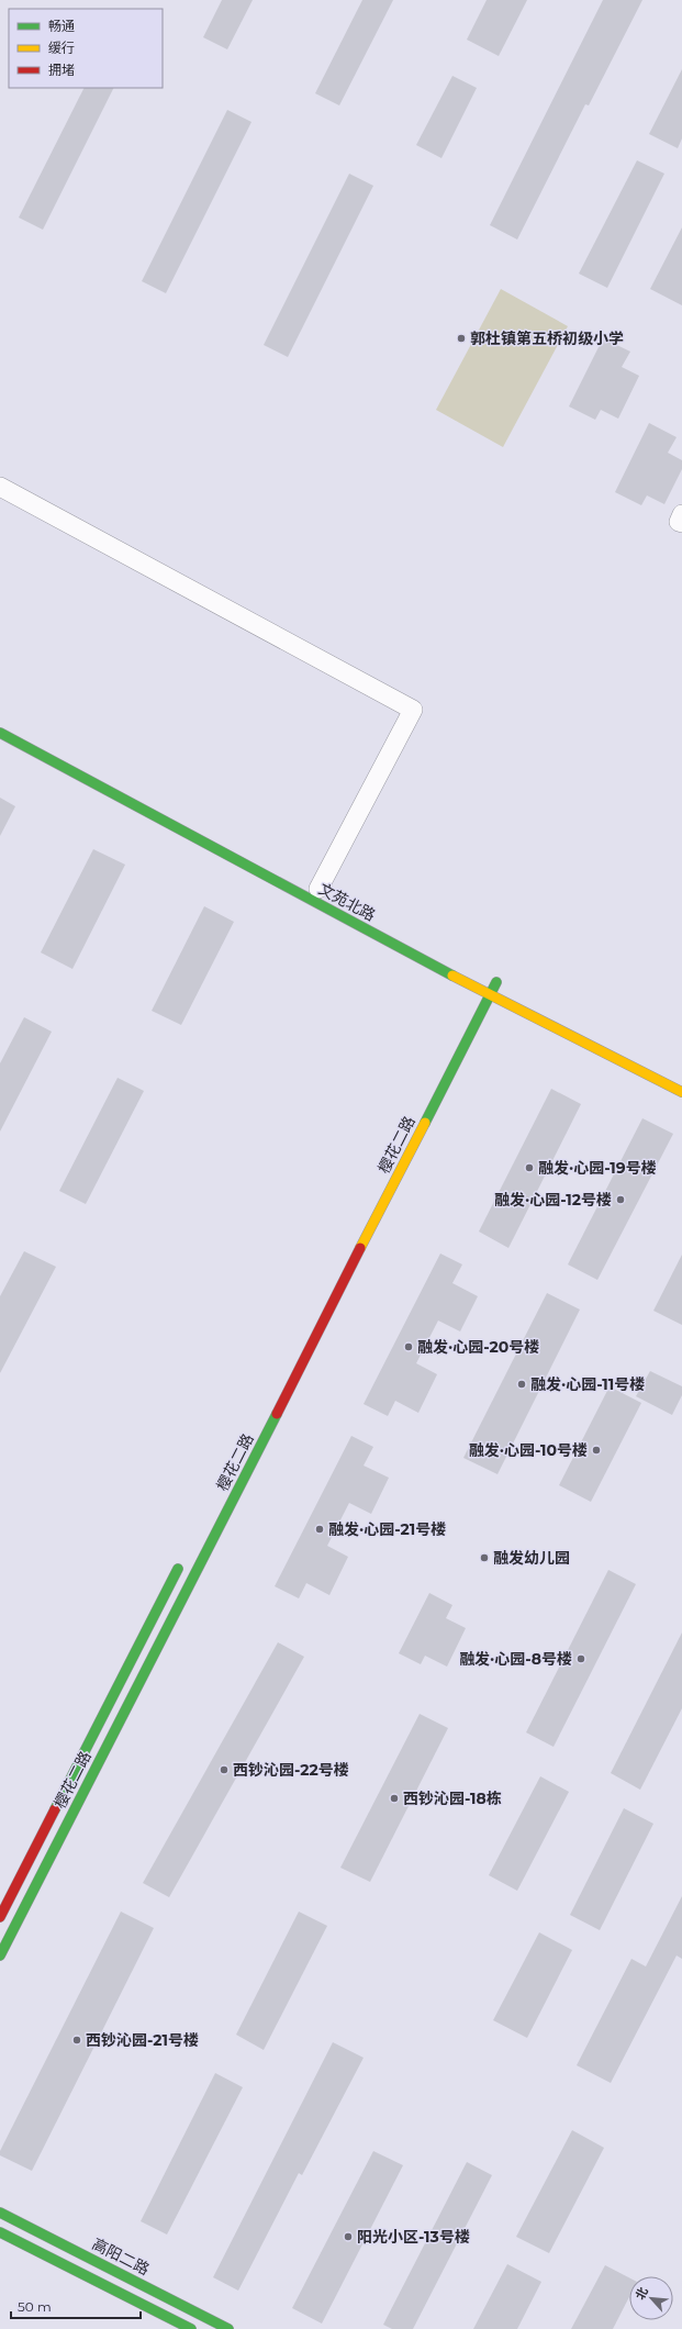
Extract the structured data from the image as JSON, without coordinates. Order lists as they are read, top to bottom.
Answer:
{
  "streets": {
    "street": ["文苑北路", "樱花二路", "高阳二路"]
  },
  "crossings": [
    ["文苑北路", "樱花二路"]
  ],
  "places": [
    "郭杜镇第五桥初级小学",
    "融发·心园-19号楼",
    "融发·心园-12号楼",
    "融发·心园-20号楼",
    "融发·心园-11号楼",
    "融发·心园-10号楼",
    "融发·心园-21号楼",
    "融发幼儿园",
    "融发·心园-8号楼",
    "西钞沁园-22号楼",
    "西钞沁园-18栋",
    "西钞沁园-21号楼",
    "阳光小区-13号楼"
  ],
  "legend": ["畅通", "缓行", "拥堵"],
  "scale_bar": "50 m",
  "north": "top left"
}
